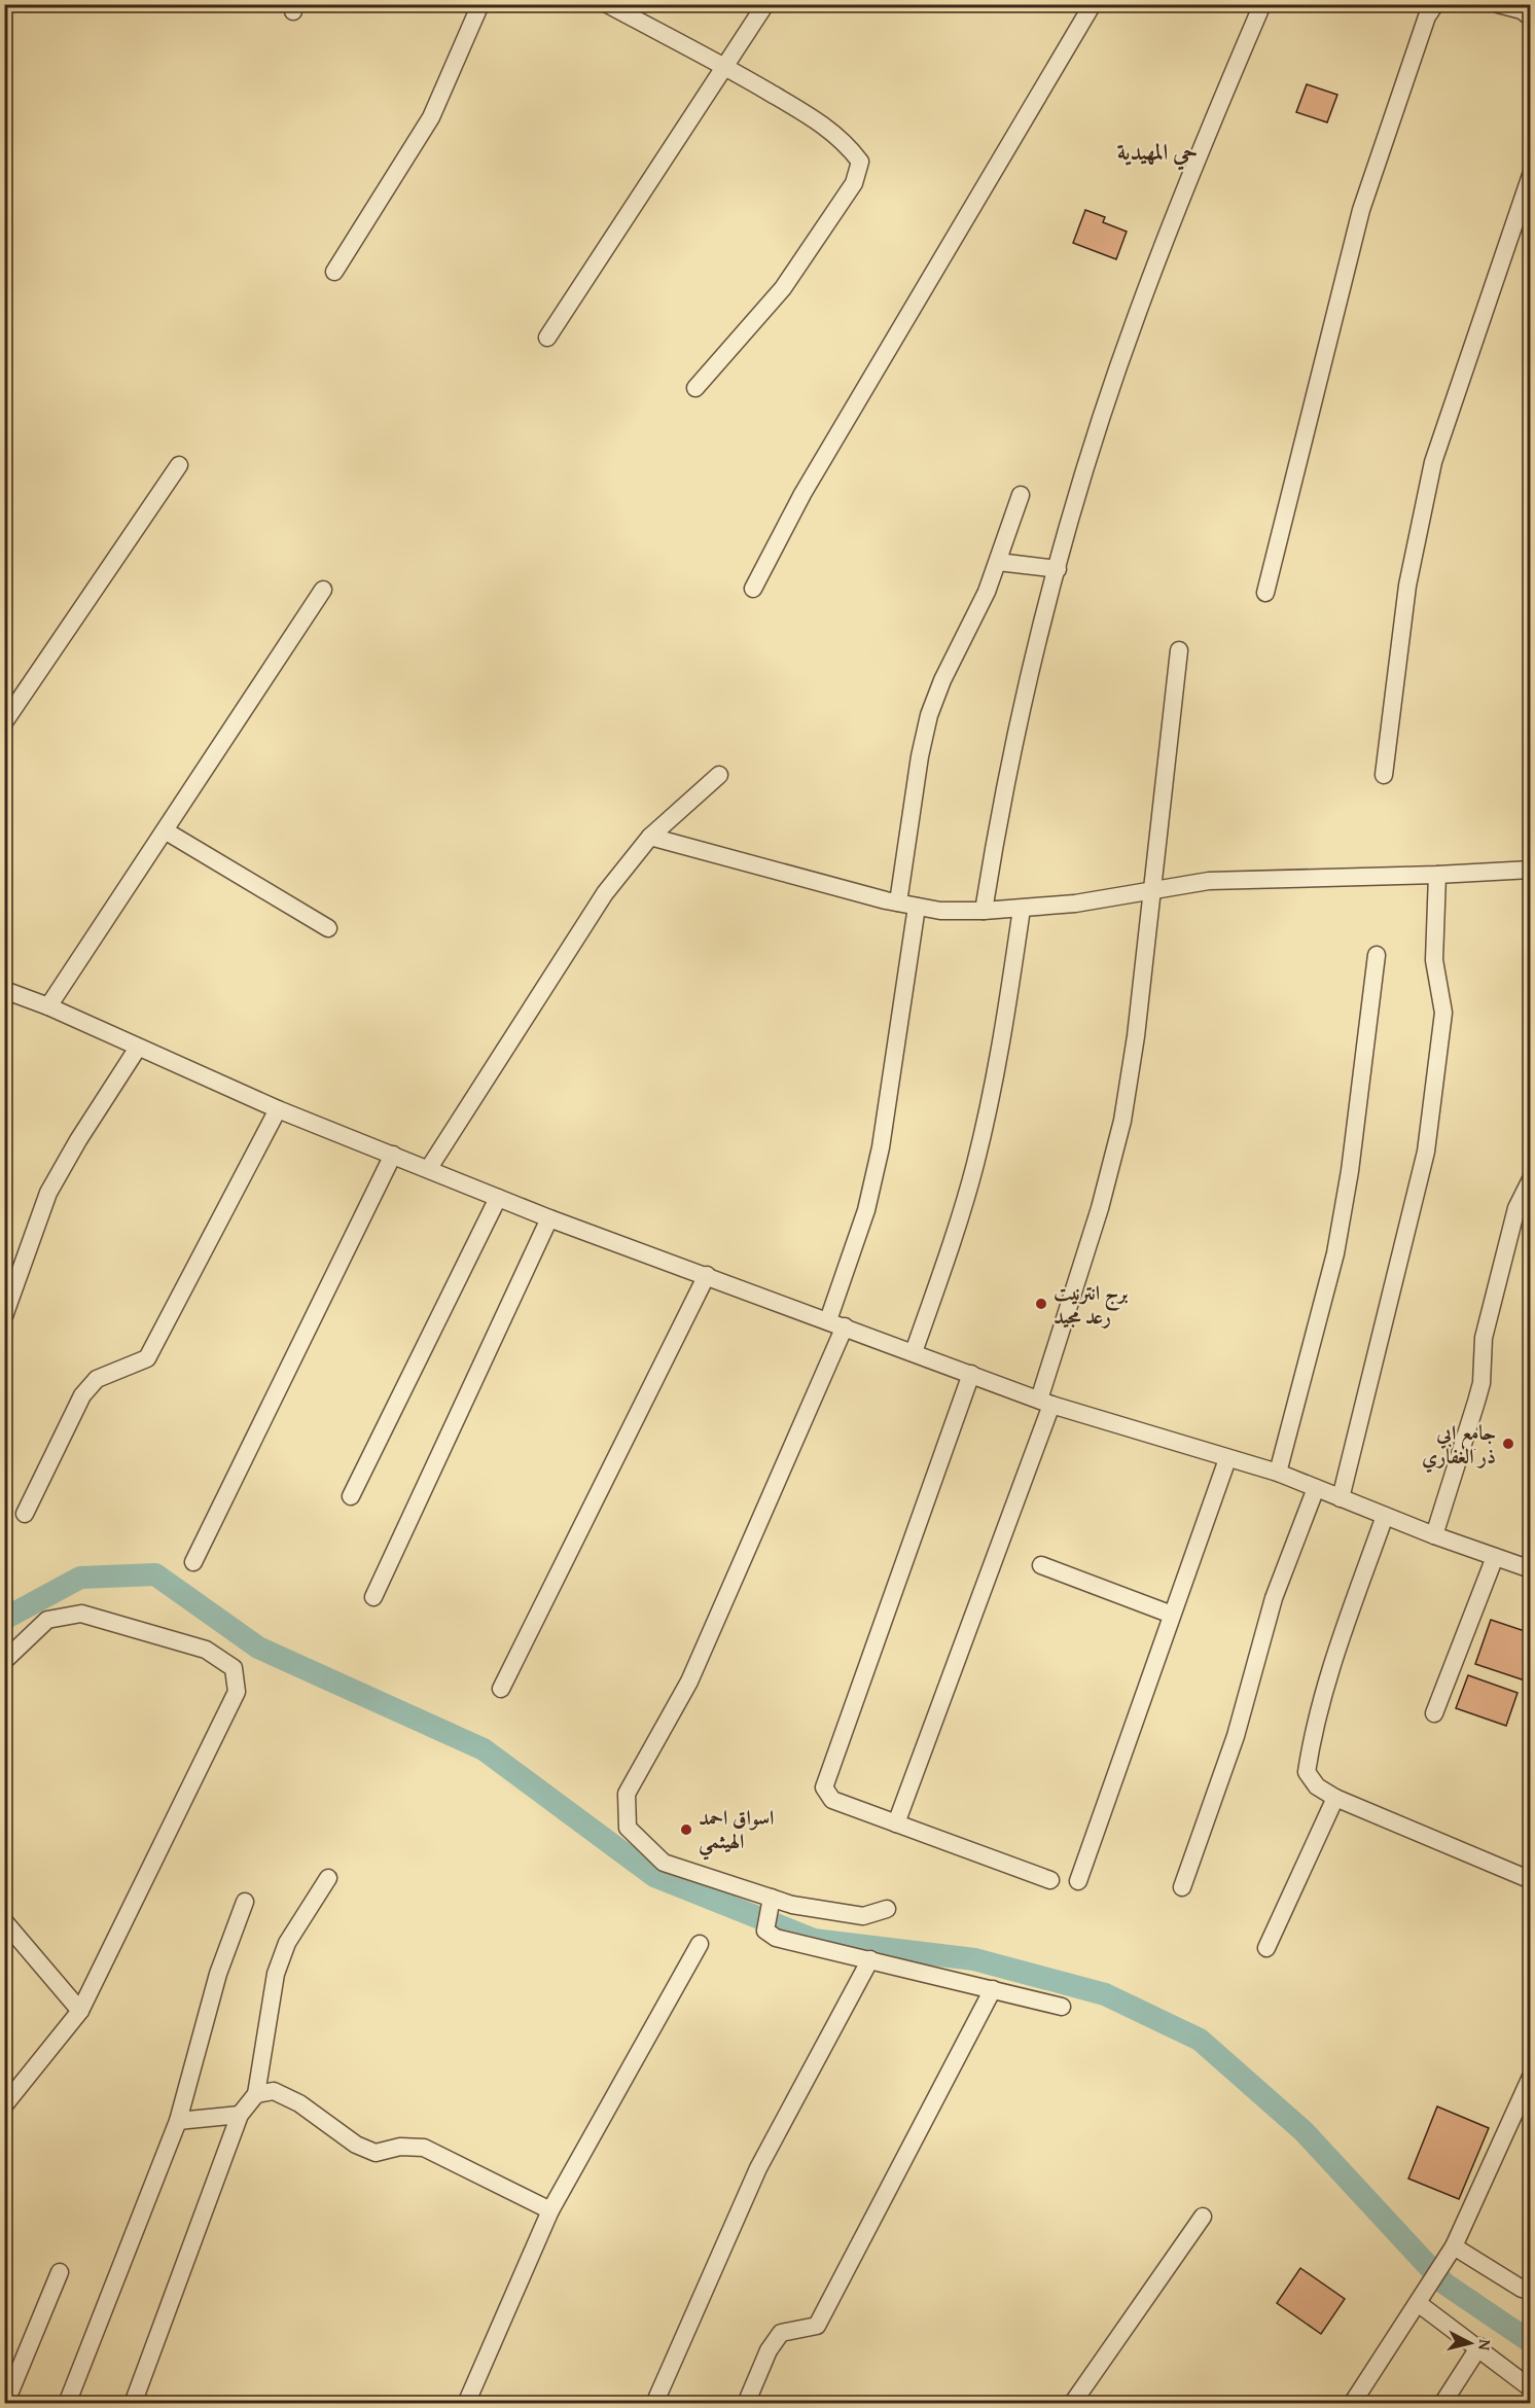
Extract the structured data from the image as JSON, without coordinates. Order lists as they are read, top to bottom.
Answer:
{
  "districts": ["حي المهيدية"],
  "places": ["برج انترنيت رعد مجيد", "جامع ابي ذر الغفاري", "اسواق احمد الهيثمي"],
  "north": "right"
}
